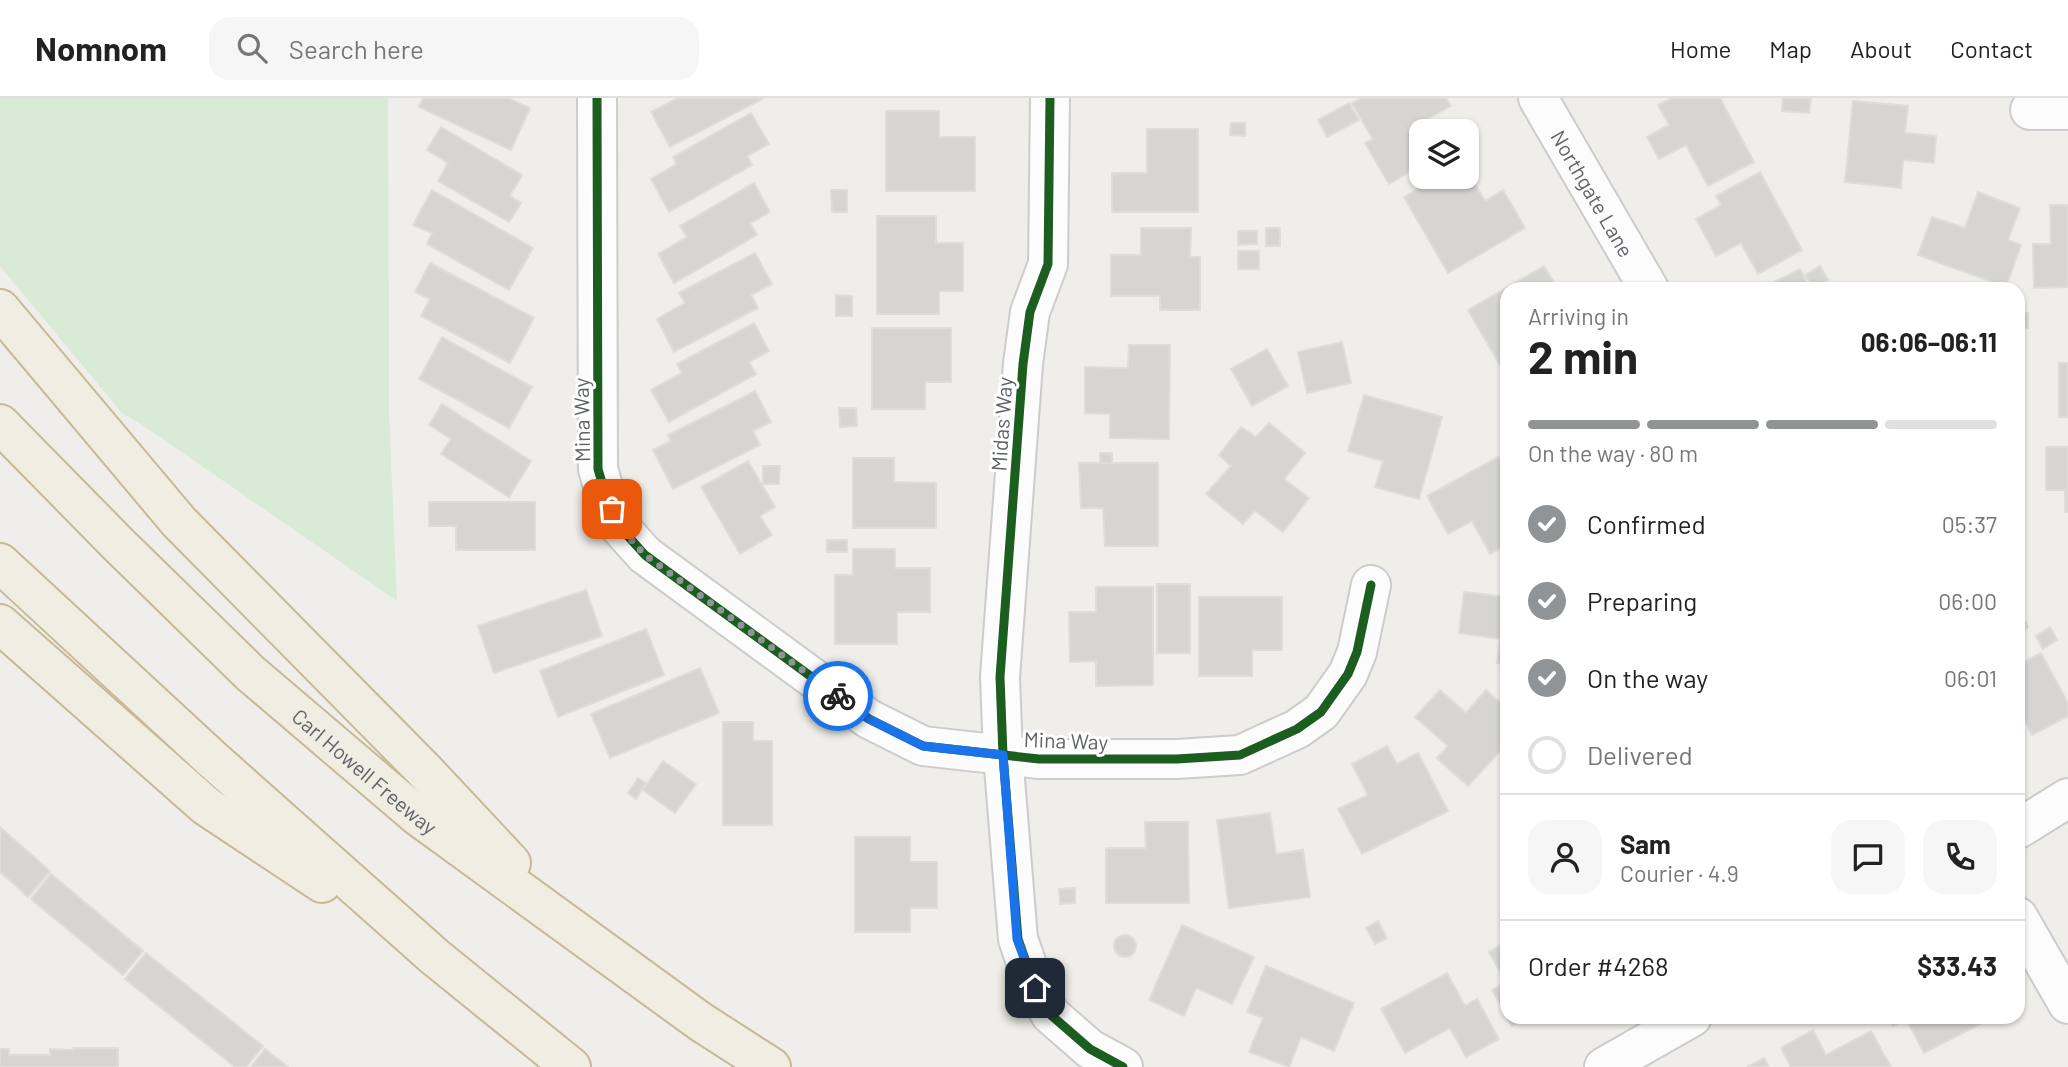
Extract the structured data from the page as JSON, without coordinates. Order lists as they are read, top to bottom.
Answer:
{
  "streets": {
    "highway": ["Carl Howell Freeway"],
    "street": ["Northgate Lane", "Mina Way", "Midas Way"]
  },
  "crossings": [
    ["Mina Way", "Midas Way"]
  ],
  "page": {
    "header": "Nomnom",
    "search": "Search here",
    "nav": [
      "Home",
      "Map",
      "About",
      "Contact"
    ],
    "heading": ["2 min", "Arriving in", "06:06–06:11"],
    "panel": [
      "Sam",
      "Courier · 4.9",
      "Order #4268",
      "$33.43"
    ],
    "bar": "On the way · 80 m",
    "list": [
      ["Confirmed", "05:37"],
      ["Preparing", "06:00"],
      ["On the way", "06:01"],
      "Delivered"
    ]
  }
}
